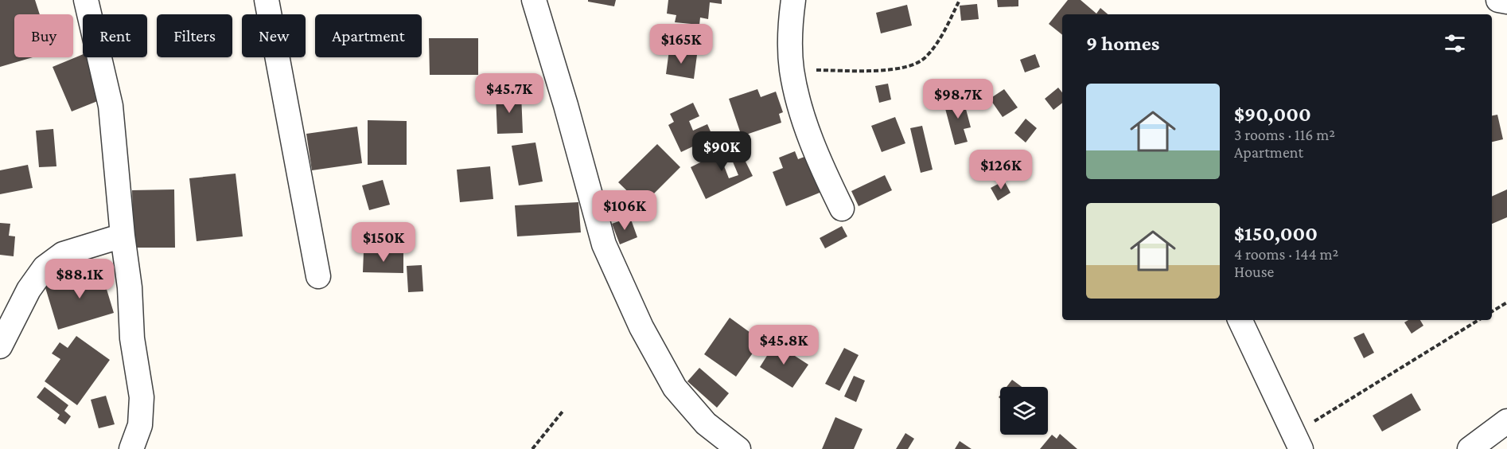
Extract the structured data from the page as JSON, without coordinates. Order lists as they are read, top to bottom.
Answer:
{
  "page": {
    "chip": [
      "Buy",
      "Rent",
      "Filters",
      "New",
      "Apartment"
    ],
    "heading": "9 homes",
    "price": [
      "$165K",
      "$45.7K",
      "$98.7K",
      "$90K",
      "$126K",
      "$106K",
      "$150K",
      "$88.1K",
      "$45.8K"
    ],
    "list": [
      {
        "name": "$90,000",
        "note": "3 rooms · 116 m² · Apartment"
      },
      {
        "name": "$150,000",
        "note": "4 rooms · 144 m² · House"
      }
    ]
  }
}
